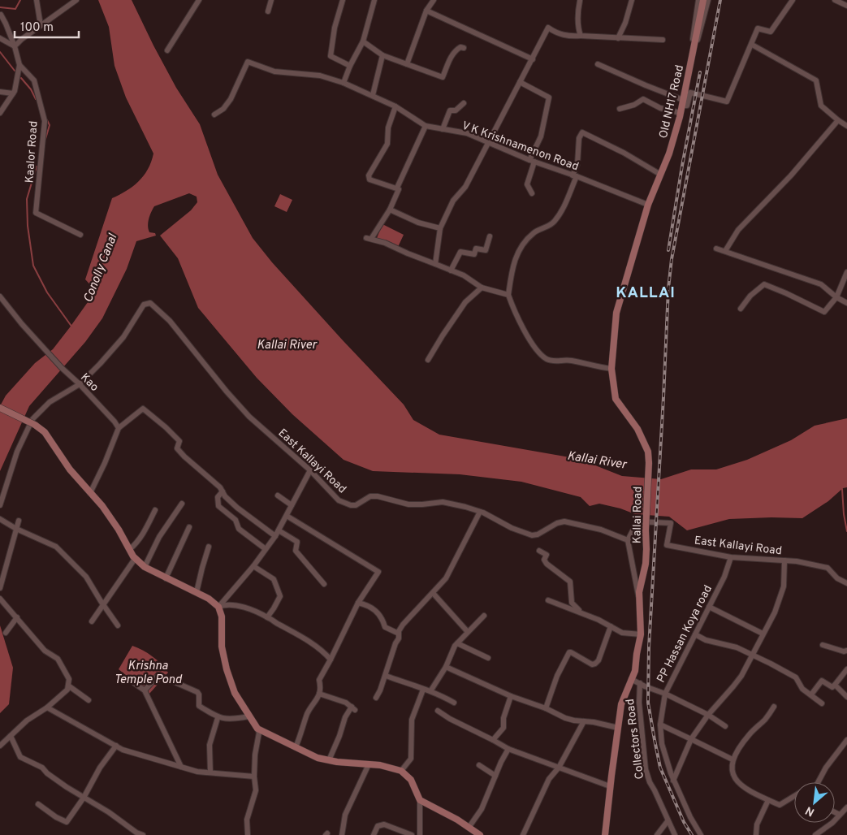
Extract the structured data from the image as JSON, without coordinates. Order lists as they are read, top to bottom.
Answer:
{
  "streets": {
    "main road": ["Old NH17 Road", "Kallai Road"],
    "street": [
      "V K Krishnamenon Road",
      "Kaalor Road",
      "Kao",
      "East Kallayi Road",
      "PP Hassan Koya road",
      "Collectors Road"
    ]
  },
  "crossings": [
    ["Old NH17 Road", "V K Krishnamenon Road"],
    ["Old NH17 Road", "Kallai Road"],
    ["V K Krishnamenon Road", "Kallai Road"],
    ["Kao", "East Kallayi Road"],
    ["East Kallayi Road", "PP Hassan Koya road"]
  ],
  "districts": ["KALLAI"],
  "water": ["Conolly Canal", "Kallai River", "Krishna Temple Pond"],
  "scale_bar": "100 m",
  "north": "bottom left"
}
